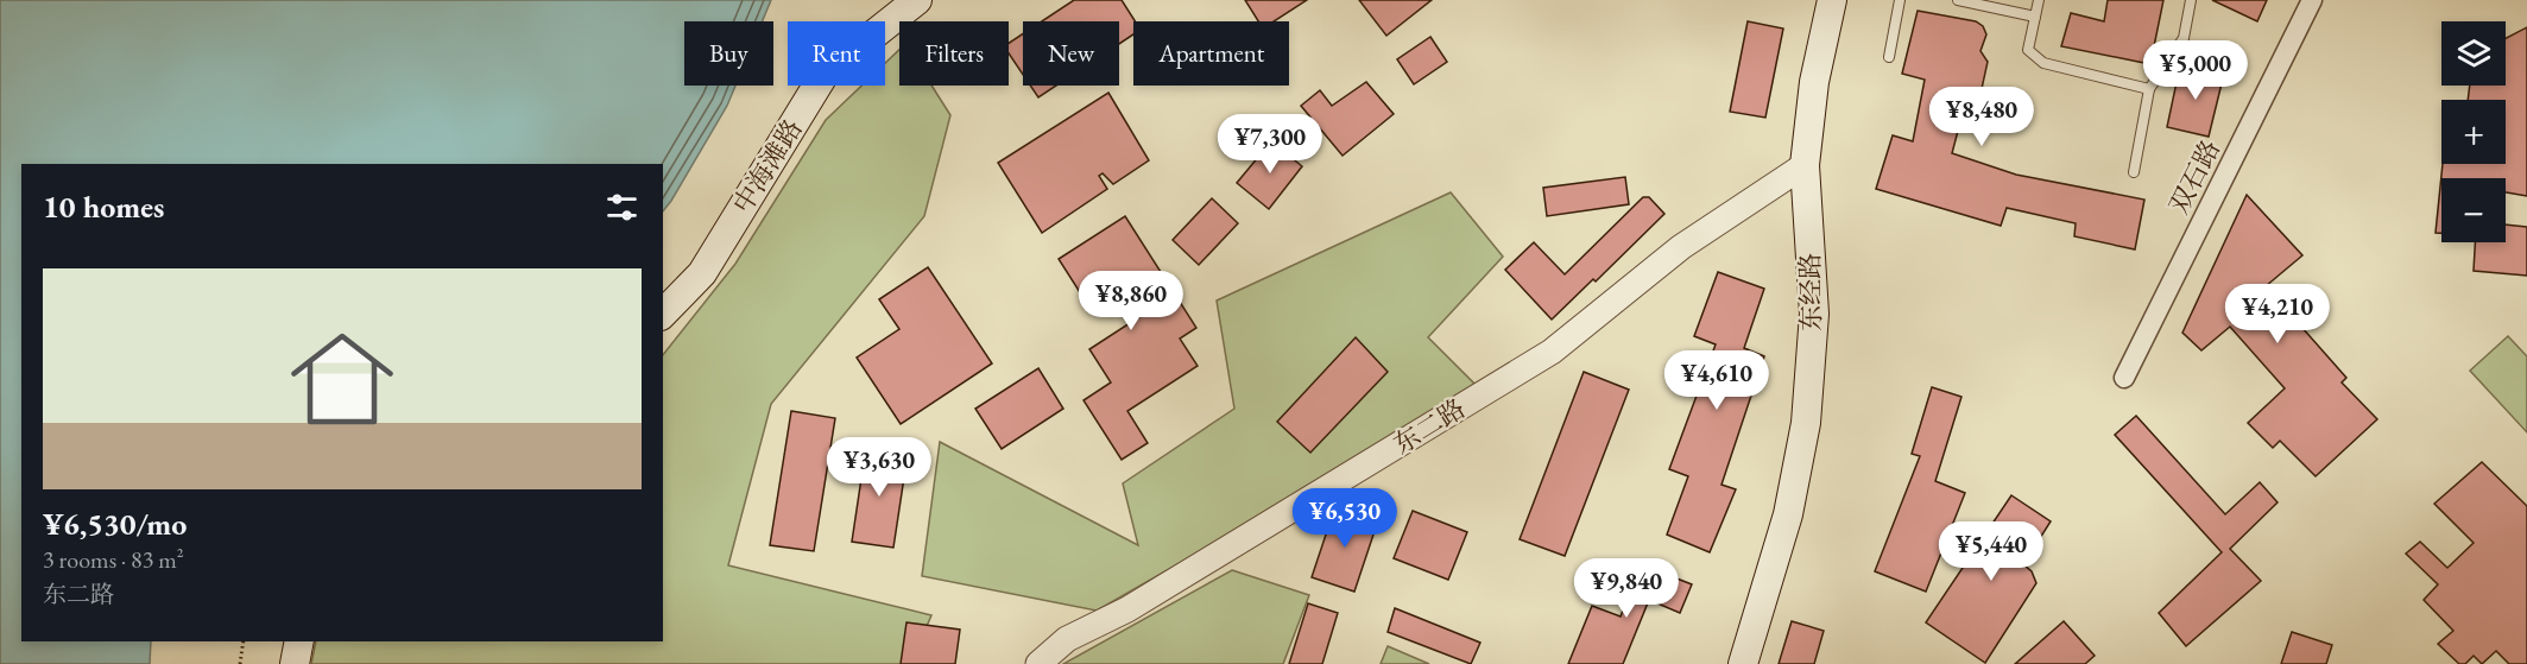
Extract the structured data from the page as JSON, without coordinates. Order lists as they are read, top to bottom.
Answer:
{
  "streets": {
    "main road": ["中海滩路", "东经路"],
    "street": ["双石路", "东二路"]
  },
  "crossings": [
    ["东经路", "东二路"]
  ],
  "page": {
    "map_buttons": ["+", "−"],
    "chip": [
      "Buy",
      "Rent",
      "Filters",
      "New",
      "Apartment"
    ],
    "price": [
      "¥5,000",
      "¥8,480",
      "¥7,300",
      "¥8,860",
      "¥4,210",
      "¥4,610",
      "¥3,630",
      "¥6,530",
      "¥5,440",
      "¥9,840"
    ],
    "heading": "10 homes",
    "list": [
      {
        "name": "¥6,530/mo",
        "note": "3 rooms · 83 m² · 东二路"
      }
    ]
  }
}
